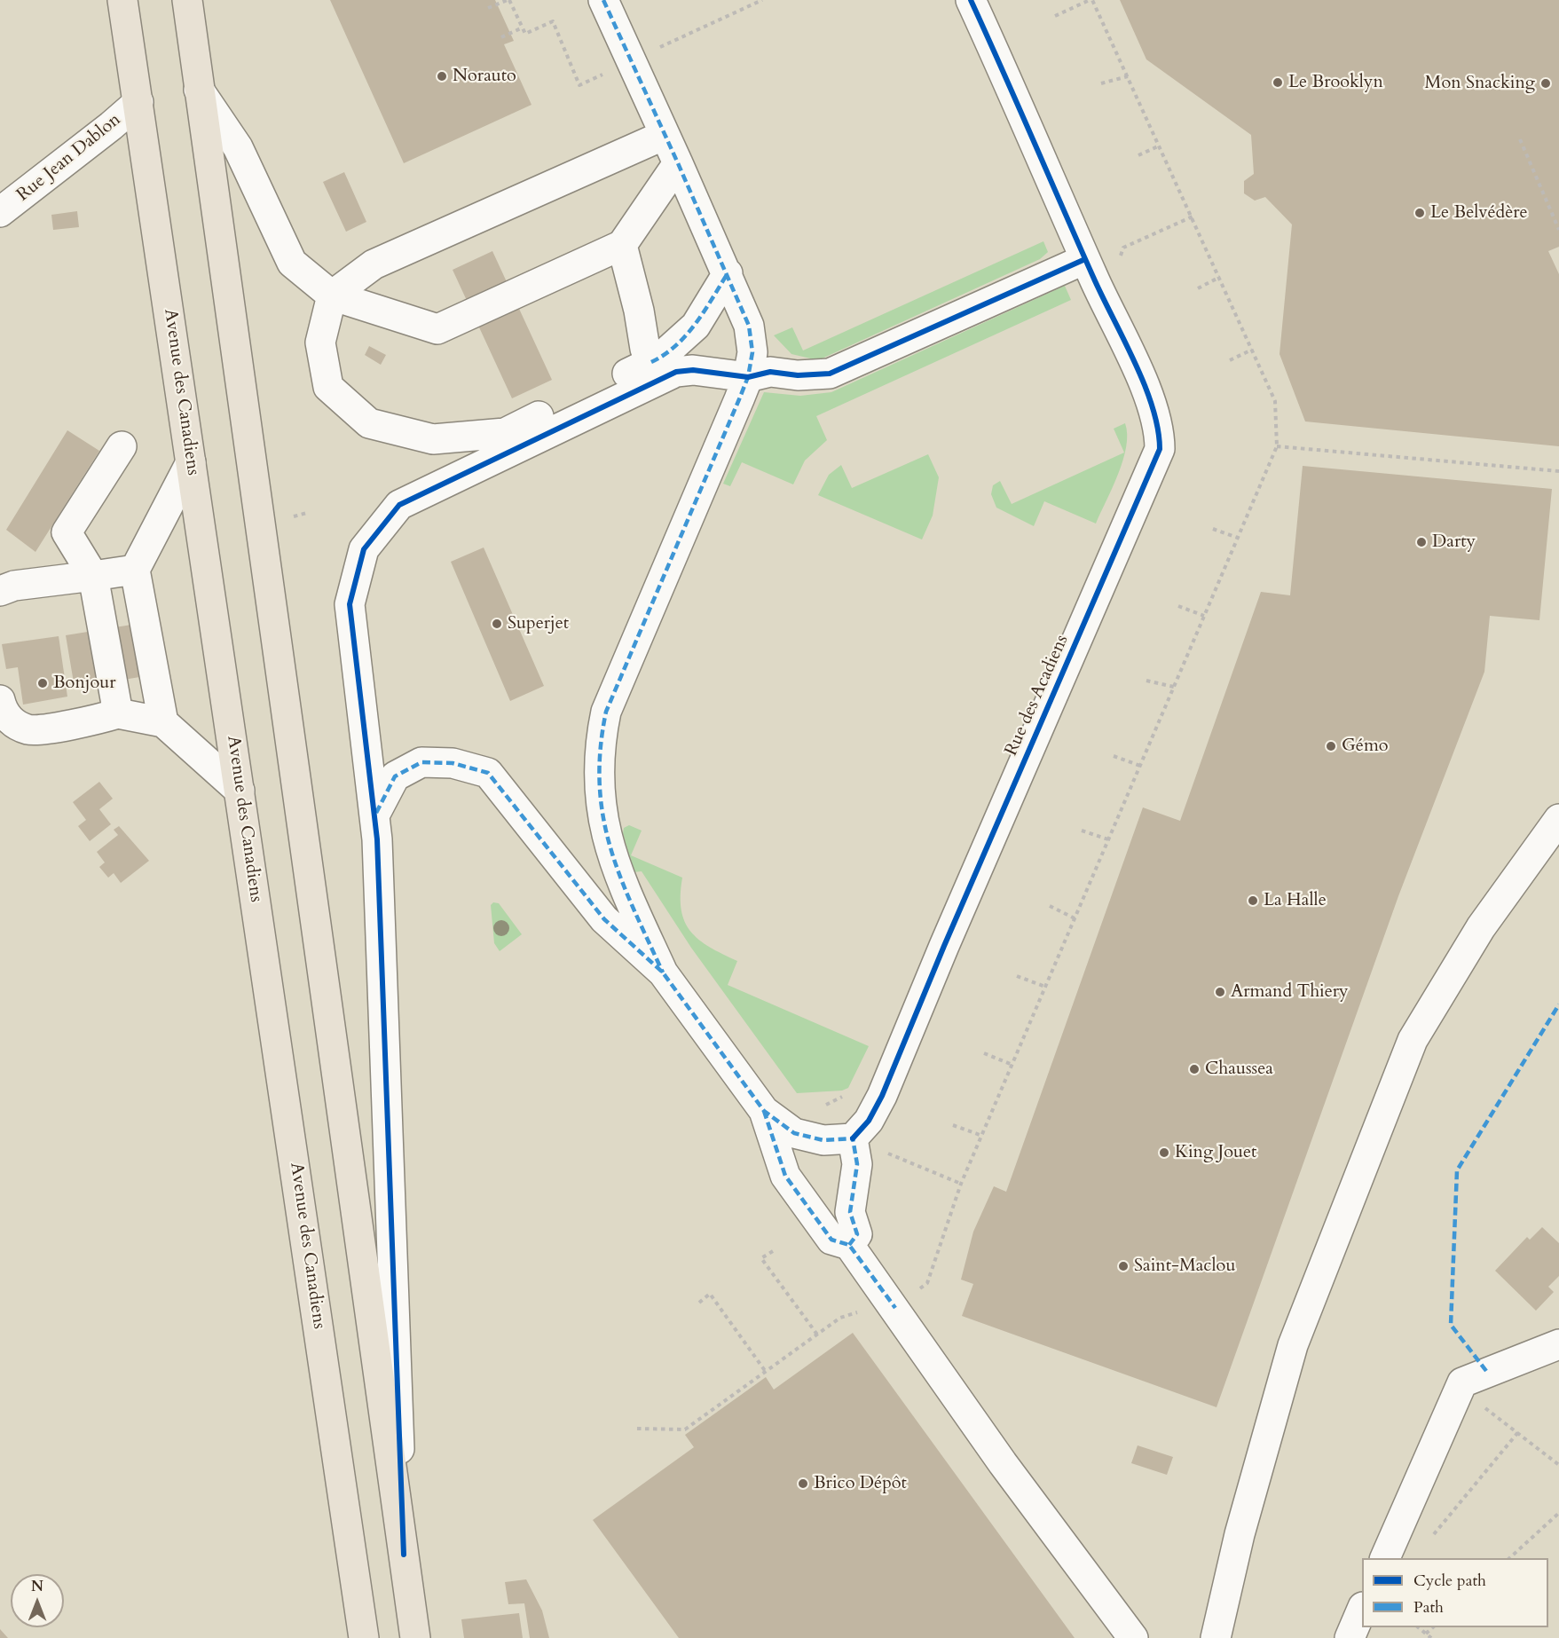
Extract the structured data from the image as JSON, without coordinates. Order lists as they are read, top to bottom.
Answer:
{
  "streets": {
    "main road": ["Avenue des Canadiens"],
    "street": ["Rue Jean Dablon", "Rue des Acadiens"]
  },
  "crossings": [
    ["Rue Jean Dablon", "Avenue des Canadiens"]
  ],
  "places": [
    "Norauto",
    "Le Brooklyn",
    "Mon Snacking",
    "Le Belvédère",
    "Darty",
    "Superjet",
    "Bonjour",
    "Gémo",
    "La Halle",
    "Armand Thiery",
    "Chaussea",
    "King Jouet",
    "Saint-Maclou",
    "Brico Dépôt"
  ],
  "legend": ["Cycle path", "Path"],
  "north": "top"
}
